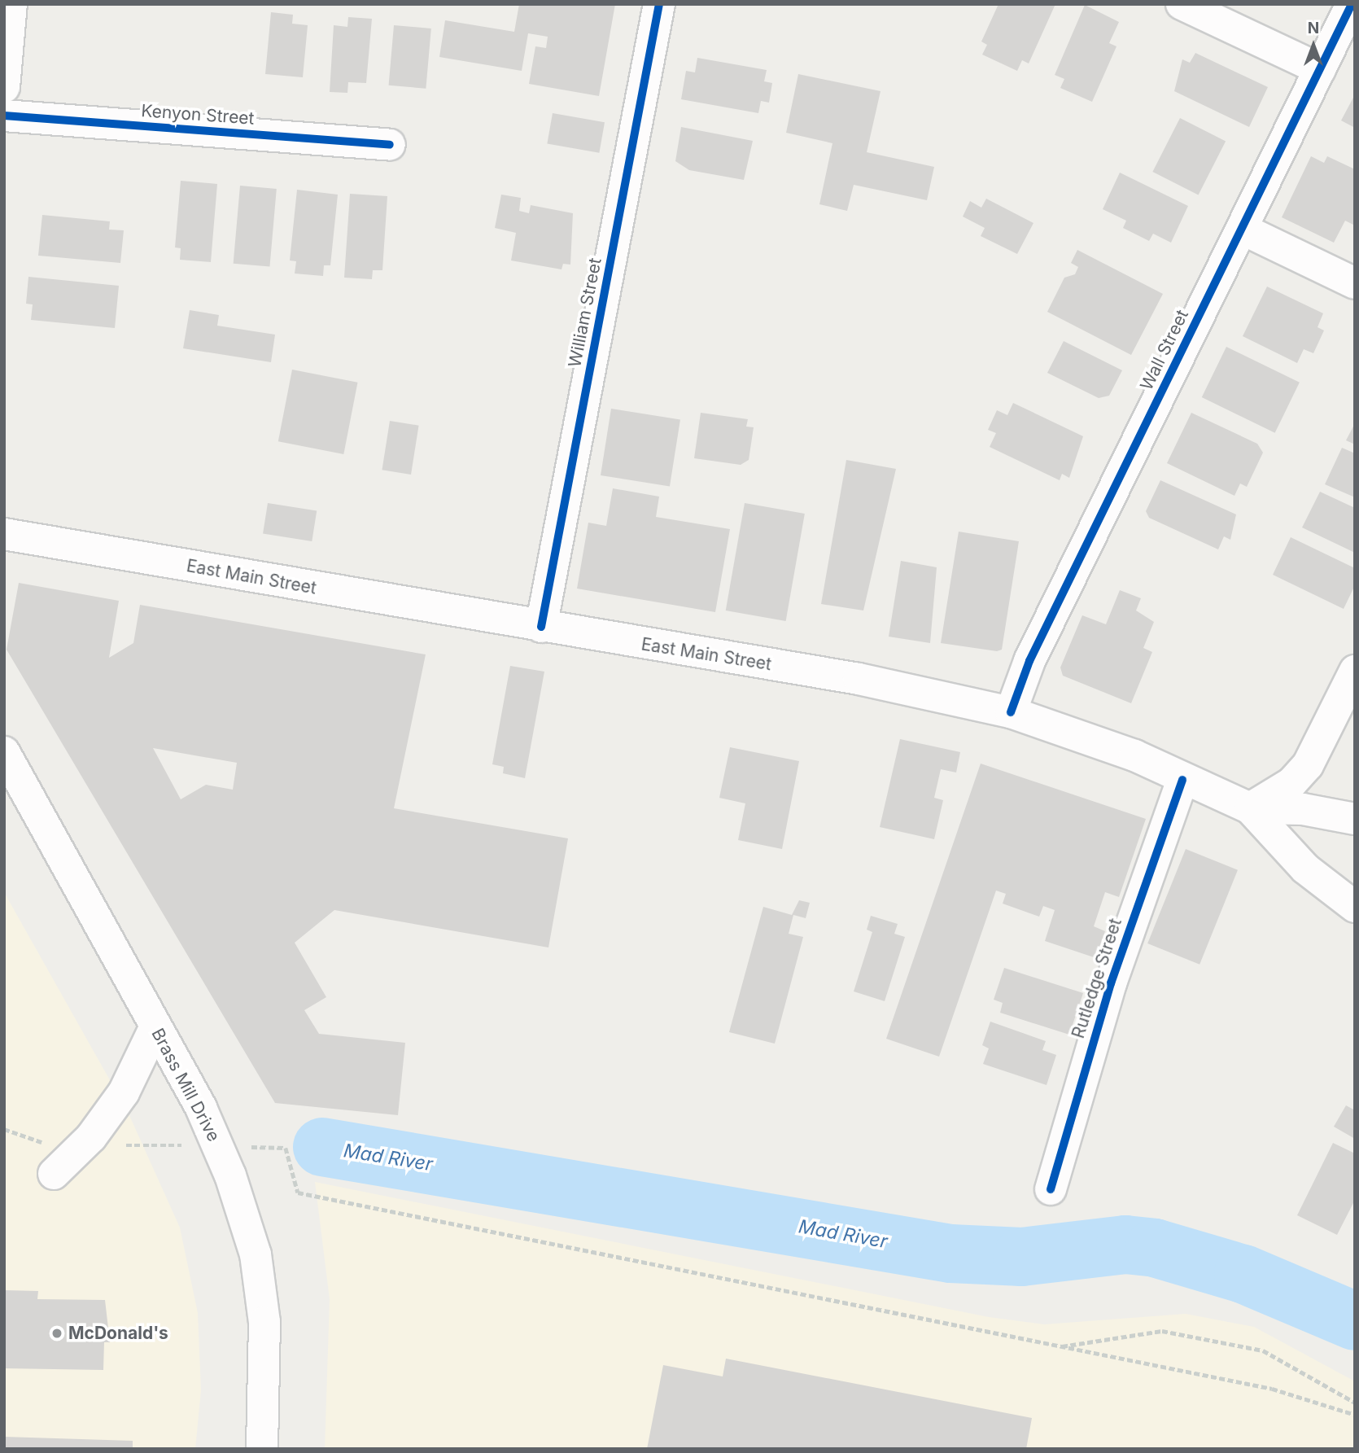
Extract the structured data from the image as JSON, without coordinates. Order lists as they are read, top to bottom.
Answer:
{
  "streets": {
    "street": [
      "Kenyon Street",
      "William Street",
      "Wall Street",
      "East Main Street",
      "Rutledge Street",
      "Brass Mill Drive"
    ]
  },
  "crossings": [
    ["William Street", "East Main Street"],
    ["Wall Street", "East Main Street"],
    ["East Main Street", "Rutledge Street"]
  ],
  "water": ["Mad River"],
  "places": ["McDonald's"],
  "north": "top"
}
